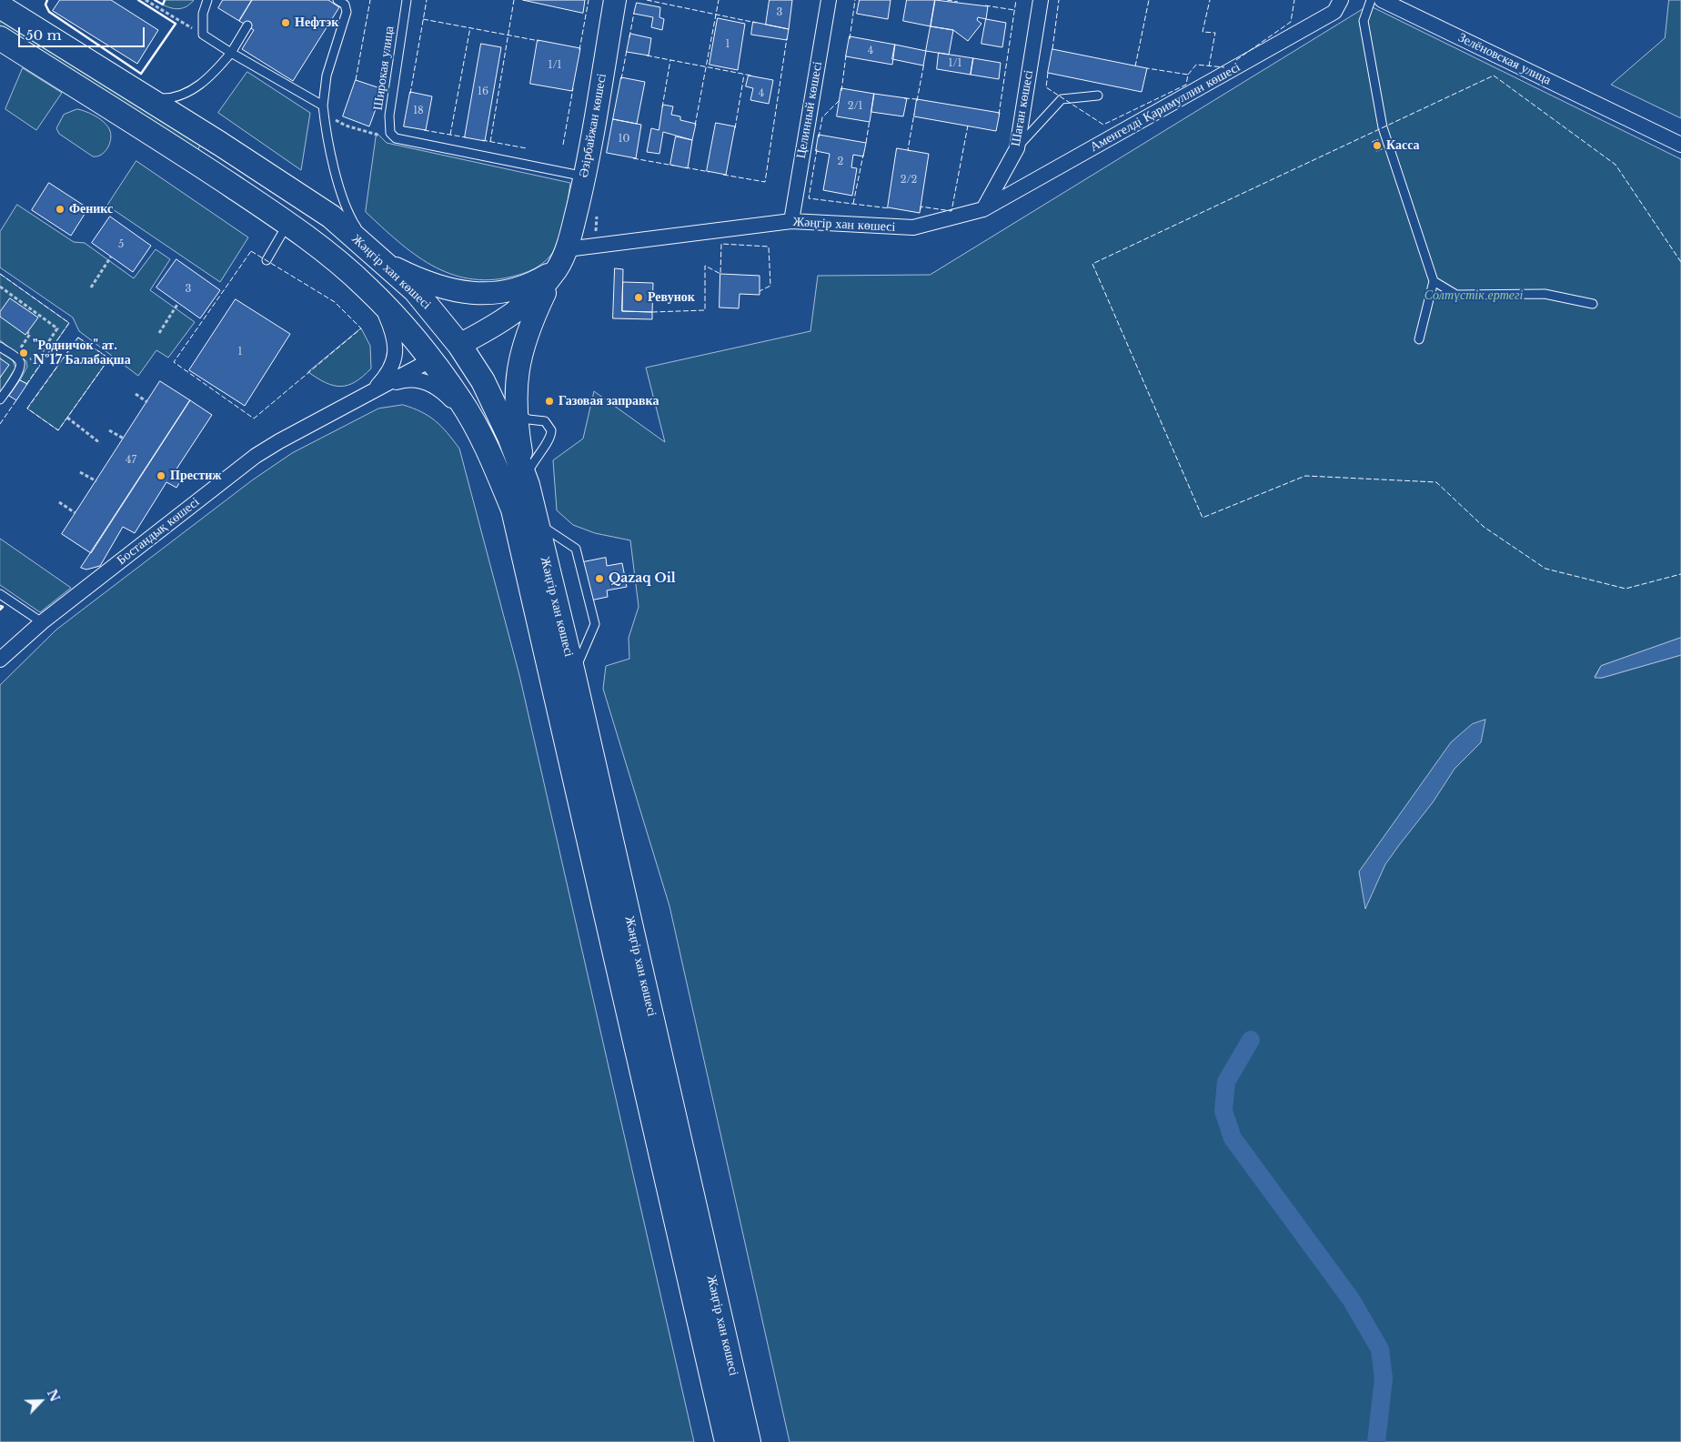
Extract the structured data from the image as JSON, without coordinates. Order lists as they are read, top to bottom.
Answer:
{
  "streets": {
    "main road": ["Әзірбайжан көшесі", "Жәңгір хан көшесі"],
    "street": [
      "Зелёновская улица",
      "Аменгелді Қаримуллин көшесі",
      "Шаған көшесі",
      "Целинный көшесі",
      "Бостандық көшесі"
    ],
    "lane": ["Широкая улица"]
  },
  "crossings": [
    ["Аменгелді Қаримуллин көшесі", "Шаған көшесі"],
    ["Аменгелді Қаримуллин көшесі", "Жәңгір хан көшесі"],
    ["Шаған көшесі", "Жәңгір хан көшесі"],
    ["Целинный көшесі", "Жәңгір хан көшесі"],
    ["Әзірбайжан көшесі", "Жәңгір хан көшесі"]
  ],
  "parks": ["Солтүстік ертегі"],
  "places": [
    "Нефтэк",
    "Касса",
    "Феникс",
    "Ревунок",
    "\"Родничок\" ат. №17 Балабақша",
    "Газовая заправка",
    "Престиж",
    "Qazaq Oil"
  ],
  "house_numbers": [
    "3",
    "1",
    "4",
    "1/1",
    "1/1",
    "16",
    "4",
    "2/1",
    "18",
    "10",
    "2",
    "2/2",
    "5",
    "3",
    "1",
    "47"
  ],
  "scale_bar": "50 m",
  "north": "top right"
}
